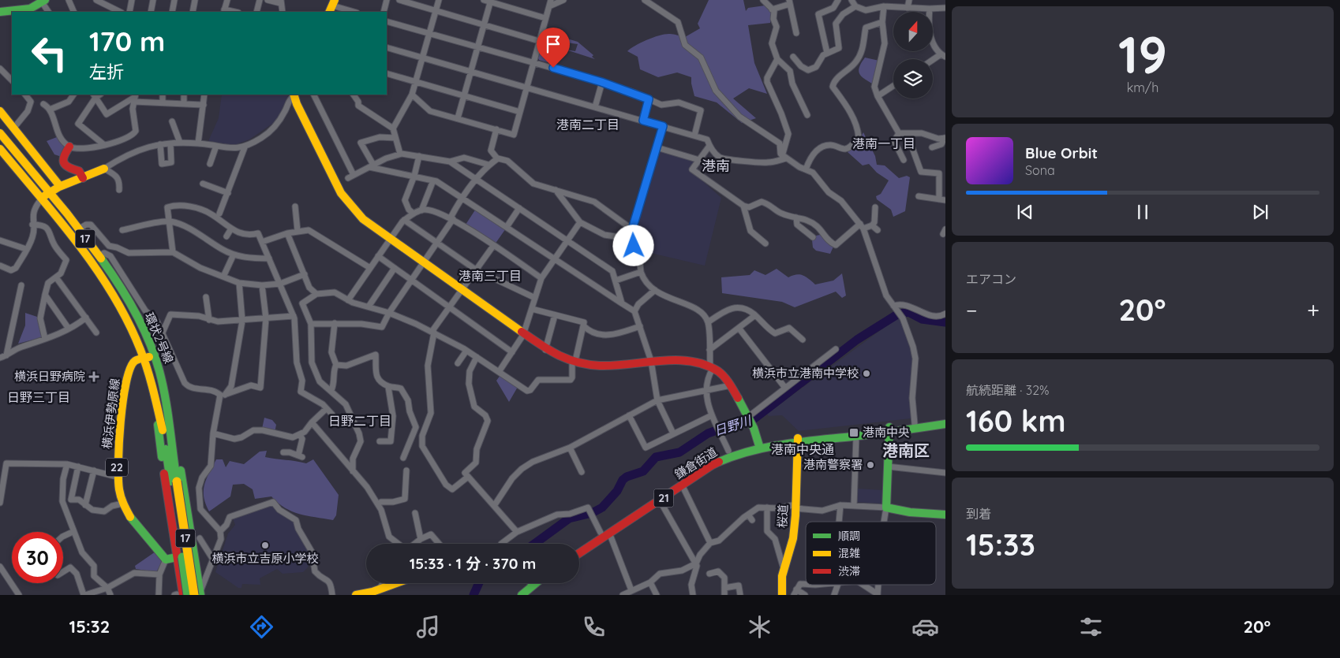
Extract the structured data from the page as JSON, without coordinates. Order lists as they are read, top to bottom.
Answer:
{
  "streets": {
    "main road": [
      "17",
      "環状2号線",
      "横浜伊勢原線",
      "鎌倉街道",
      "22",
      "21",
      "桜道"
    ]
  },
  "crossings": [
    ["環状2号線", "横浜伊勢原線"],
    ["鎌倉街道", "桜道"]
  ],
  "districts": [
    "港南二丁目",
    "港南一丁目",
    "港南",
    "港南三丁目",
    "日野三丁目",
    "日野二丁目",
    "港南中央通",
    "港南区"
  ],
  "water": ["日野川"],
  "places": {
    "other": ["横浜市立港南中学校", "港南警察署", "横浜市立吉原小学校"],
    "health": ["横浜日野病院"],
    "transit": ["港南中央"]
  },
  "legend": ["順調", "混雑", "渋滞"],
  "north": "top",
  "page": {
    "tile": [
      ["19", "km/h"],
      "エアコン",
      ["航続距離 · 32%", "160 km"],
      ["到着", "15:33"]
    ],
    "turn": ["170 m", "左折"],
    "song": ["Blue Orbit", "Sona"],
    "heat": ["−", "20°", "+"],
    "limit": "30",
    "trip": "15:33 · 1 分 · 370 m",
    "tabs": ["15:32", "20°"]
  }
}
